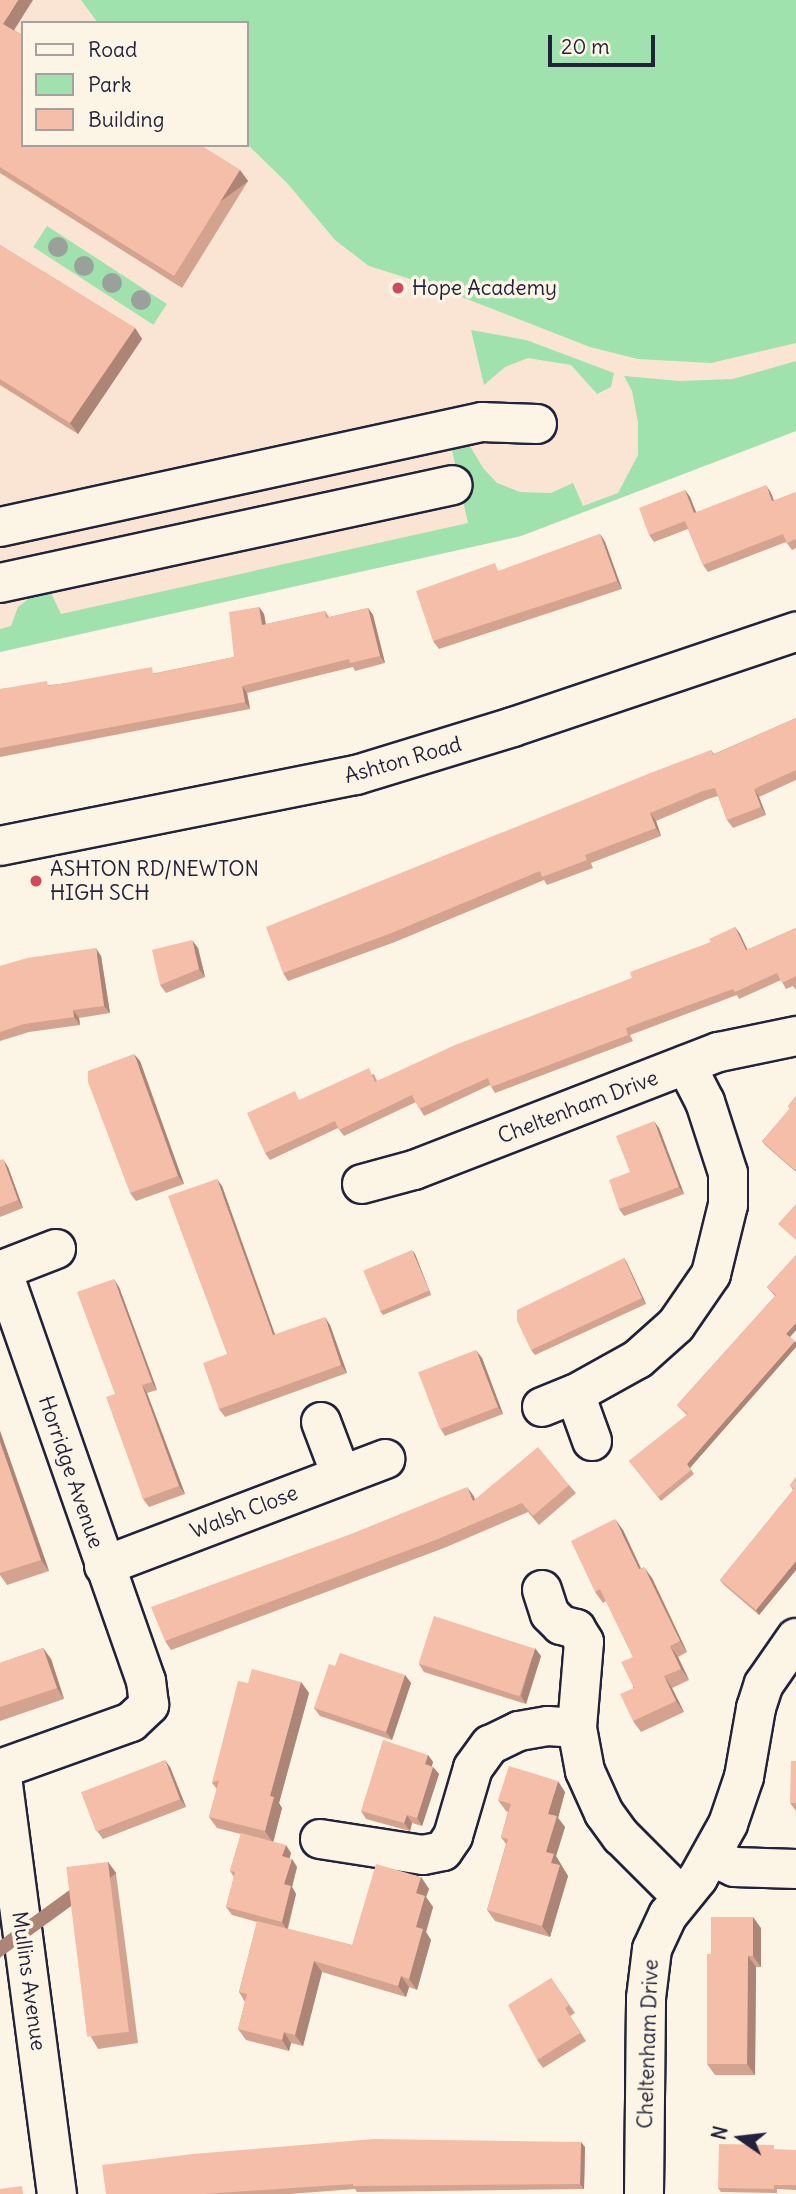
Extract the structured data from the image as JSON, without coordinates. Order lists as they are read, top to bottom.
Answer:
{
  "streets": {
    "street": [
      "Ashton Road",
      "Cheltenham Drive",
      "Horridge Avenue",
      "Walsh Close",
      "Mullins Avenue"
    ]
  },
  "crossings": [
    ["Horridge Avenue", "Walsh Close"],
    ["Horridge Avenue", "Mullins Avenue"]
  ],
  "places": ["Hope Academy", "ASHTON RD/NEWTON HIGH SCH"],
  "legend": ["Road", "Park", "Building"],
  "scale_bar": "20 m",
  "north": "left"
}
